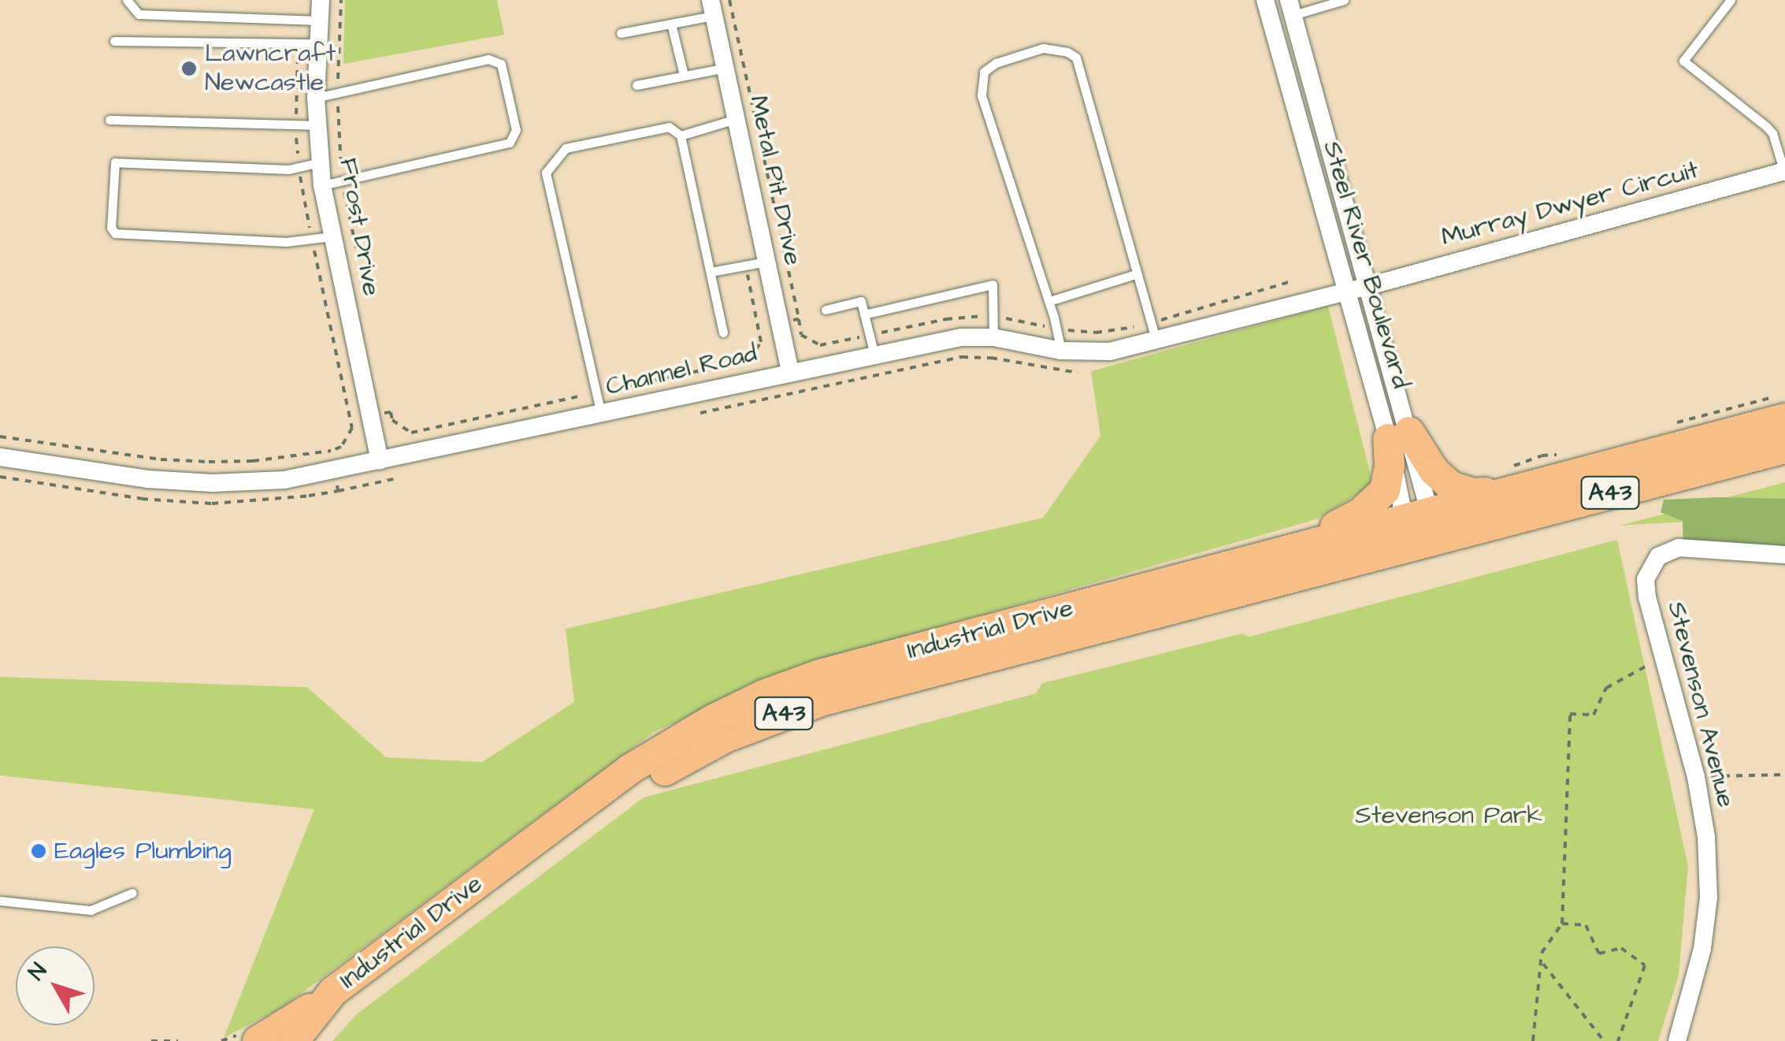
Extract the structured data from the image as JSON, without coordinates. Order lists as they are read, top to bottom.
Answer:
{
  "streets": {
    "highway": ["A43", "Industrial Drive"],
    "street": [
      "Metal Pit Drive",
      "Murray Dwyer Circuit",
      "Frost Drive",
      "Steel River Boulevard",
      "Channel Road",
      "Stevenson Avenue"
    ]
  },
  "crossings": [
    ["Metal Pit Drive", "Channel Road"],
    ["Murray Dwyer Circuit", "Steel River Boulevard"],
    ["Murray Dwyer Circuit", "Channel Road"],
    ["Frost Drive", "Channel Road"],
    ["Steel River Boulevard", "Channel Road"],
    ["Steel River Boulevard", "Industrial Drive"],
    ["A43", "Industrial Drive"]
  ],
  "parks": ["Stevenson Park"],
  "places": ["Lawncraft Newcastle", "Eagles Plumbing"],
  "north": "top left"
}
